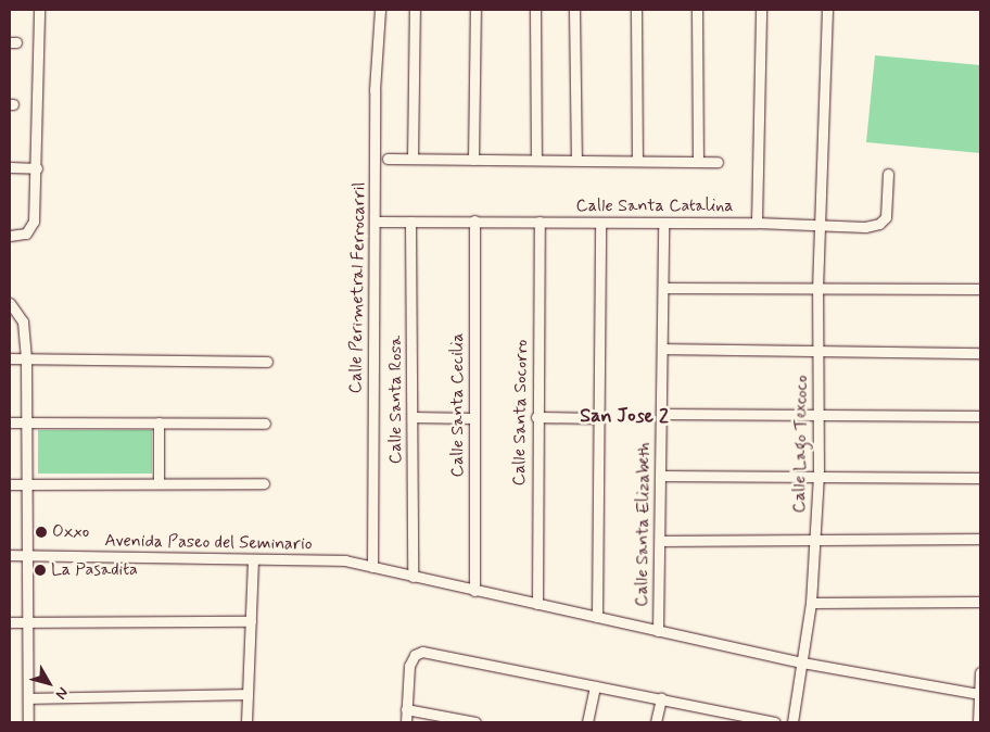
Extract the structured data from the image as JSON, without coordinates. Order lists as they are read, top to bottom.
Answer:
{
  "streets": {
    "street": [
      "Calle Santa Catalina",
      "Calle Perimetral Ferrocarril",
      "Calle Santa Rosa",
      "Calle Santa Cecilia",
      "Calle Santa Socorro",
      "Calle Lago Texcoco",
      "Calle Santa Elizabeth",
      "Avenida Paseo del Seminario"
    ]
  },
  "crossings": [
    ["Calle Santa Catalina", "Calle Perimetral Ferrocarril"],
    ["Calle Santa Catalina", "Calle Santa Rosa"],
    ["Calle Santa Catalina", "Calle Santa Cecilia"],
    ["Calle Santa Catalina", "Calle Santa Socorro"],
    ["Calle Santa Catalina", "Calle Lago Texcoco"],
    ["Calle Santa Catalina", "Calle Santa Elizabeth"],
    ["Calle Perimetral Ferrocarril", "Avenida Paseo del Seminario"],
    ["Calle Santa Rosa", "Avenida Paseo del Seminario"],
    ["Calle Santa Cecilia", "Avenida Paseo del Seminario"],
    ["Calle Santa Socorro", "Avenida Paseo del Seminario"],
    ["Calle Lago Texcoco", "Avenida Paseo del Seminario"],
    ["Calle Santa Elizabeth", "Avenida Paseo del Seminario"]
  ],
  "districts": ["San Jose 2"],
  "places": ["Oxxo", "La Pasadita"],
  "north": "bottom right"
}
